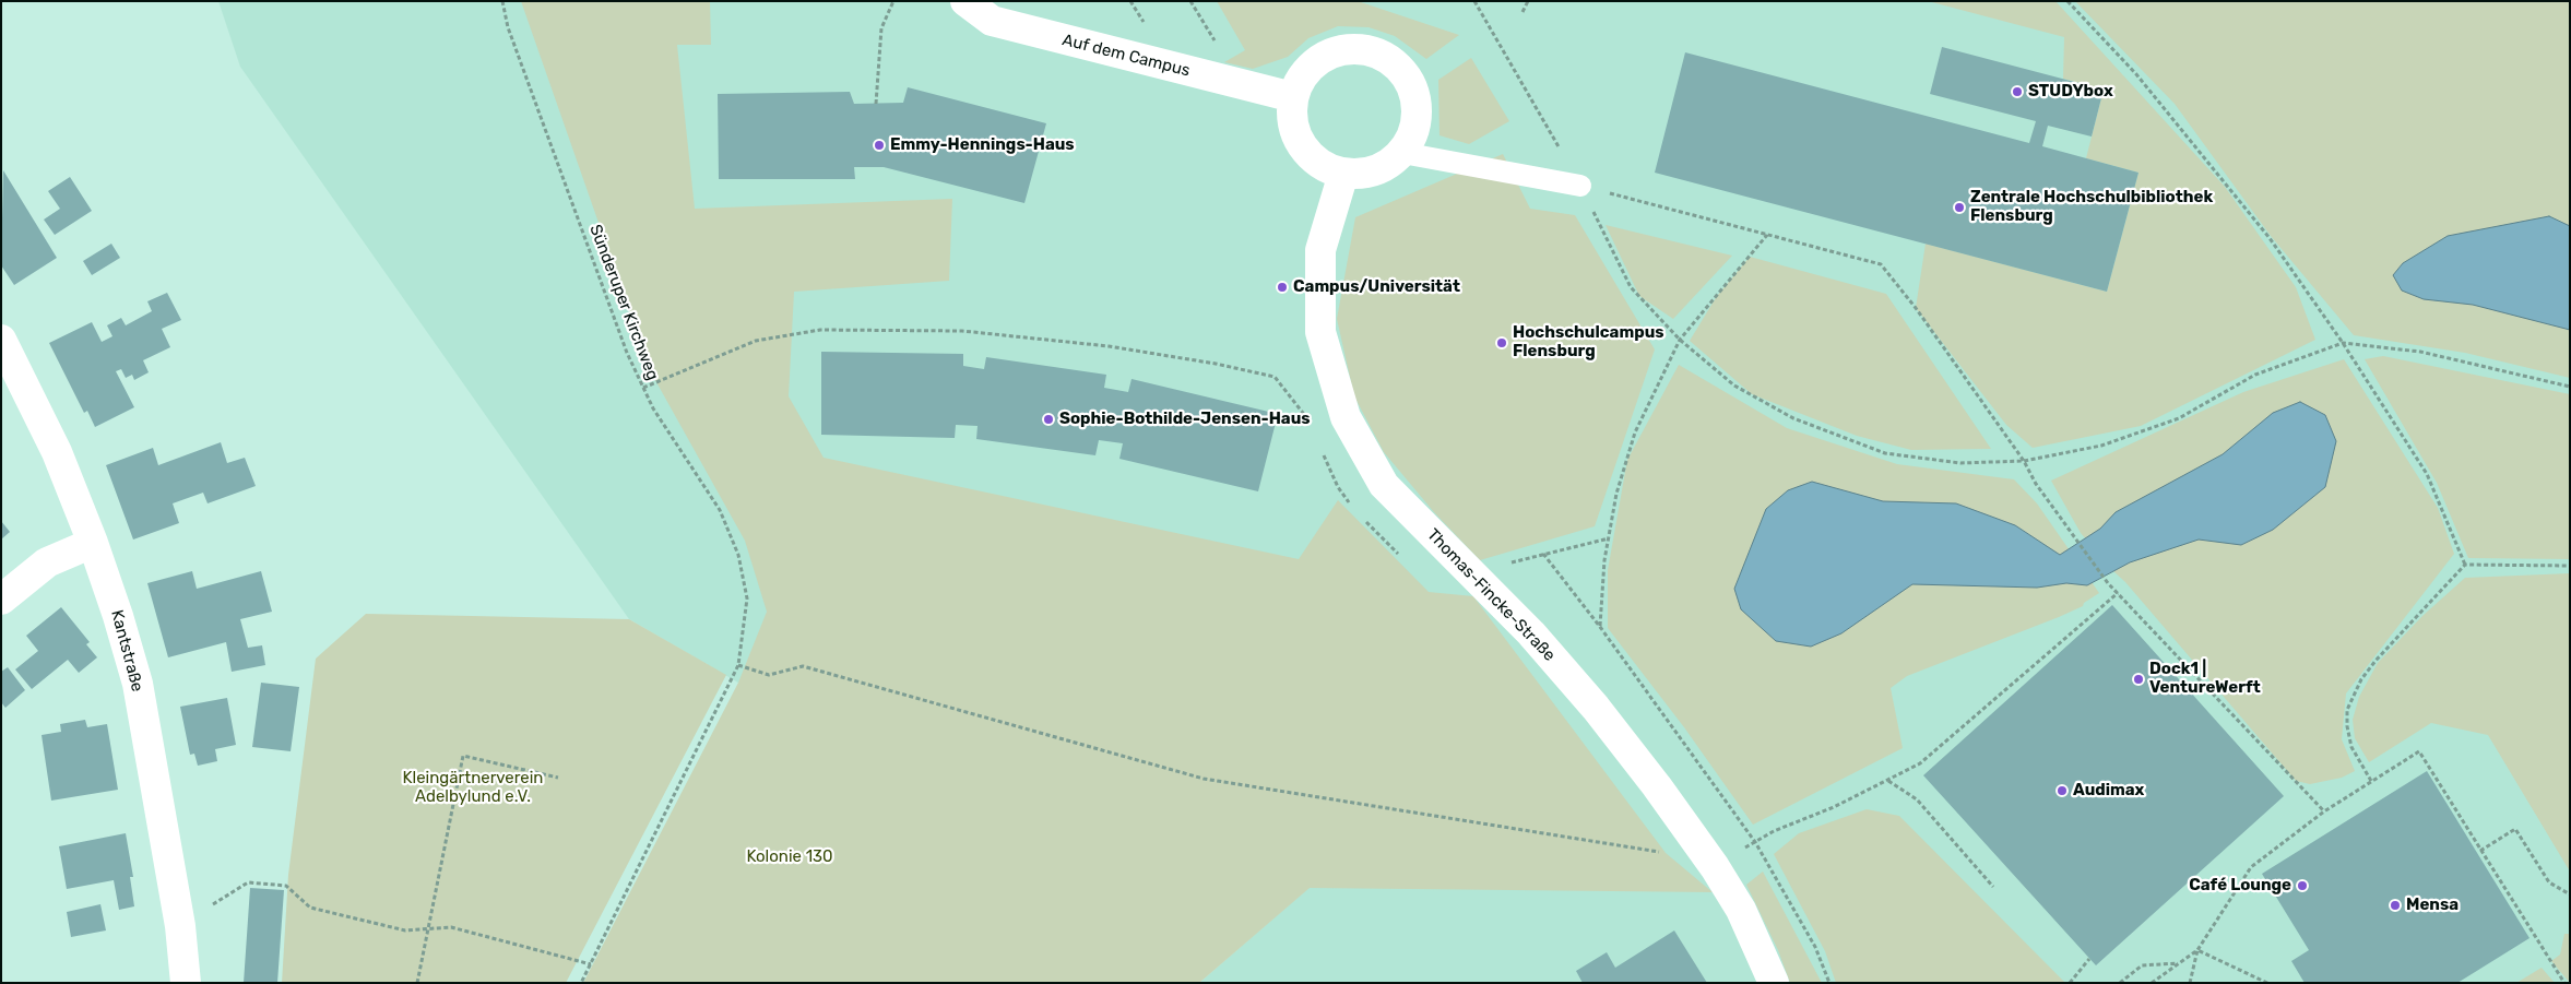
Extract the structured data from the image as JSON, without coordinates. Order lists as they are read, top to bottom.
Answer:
{
  "streets": {
    "street": ["Auf dem Campus", "Thomas-Fincke-Straße", "Kantstraße"],
    "path": ["Sünderuper Kirchweg"]
  },
  "crossings": [
    ["Auf dem Campus", "Thomas-Fincke-Straße"]
  ],
  "parks": ["Kleingärtnerverein Adelbylund e.V.", "Kolonie 130"],
  "places": [
    "STUDYbox",
    "Emmy-Hennings-Haus",
    "Zentrale Hochschulbibliothek Flensburg",
    "Campus/Universität",
    "Hochschulcampus Flensburg",
    "Sophie-Bothilde-Jensen-Haus",
    "Dock1 | VentureWerft",
    "Audimax",
    "Café Lounge",
    "Mensa"
  ]
}
